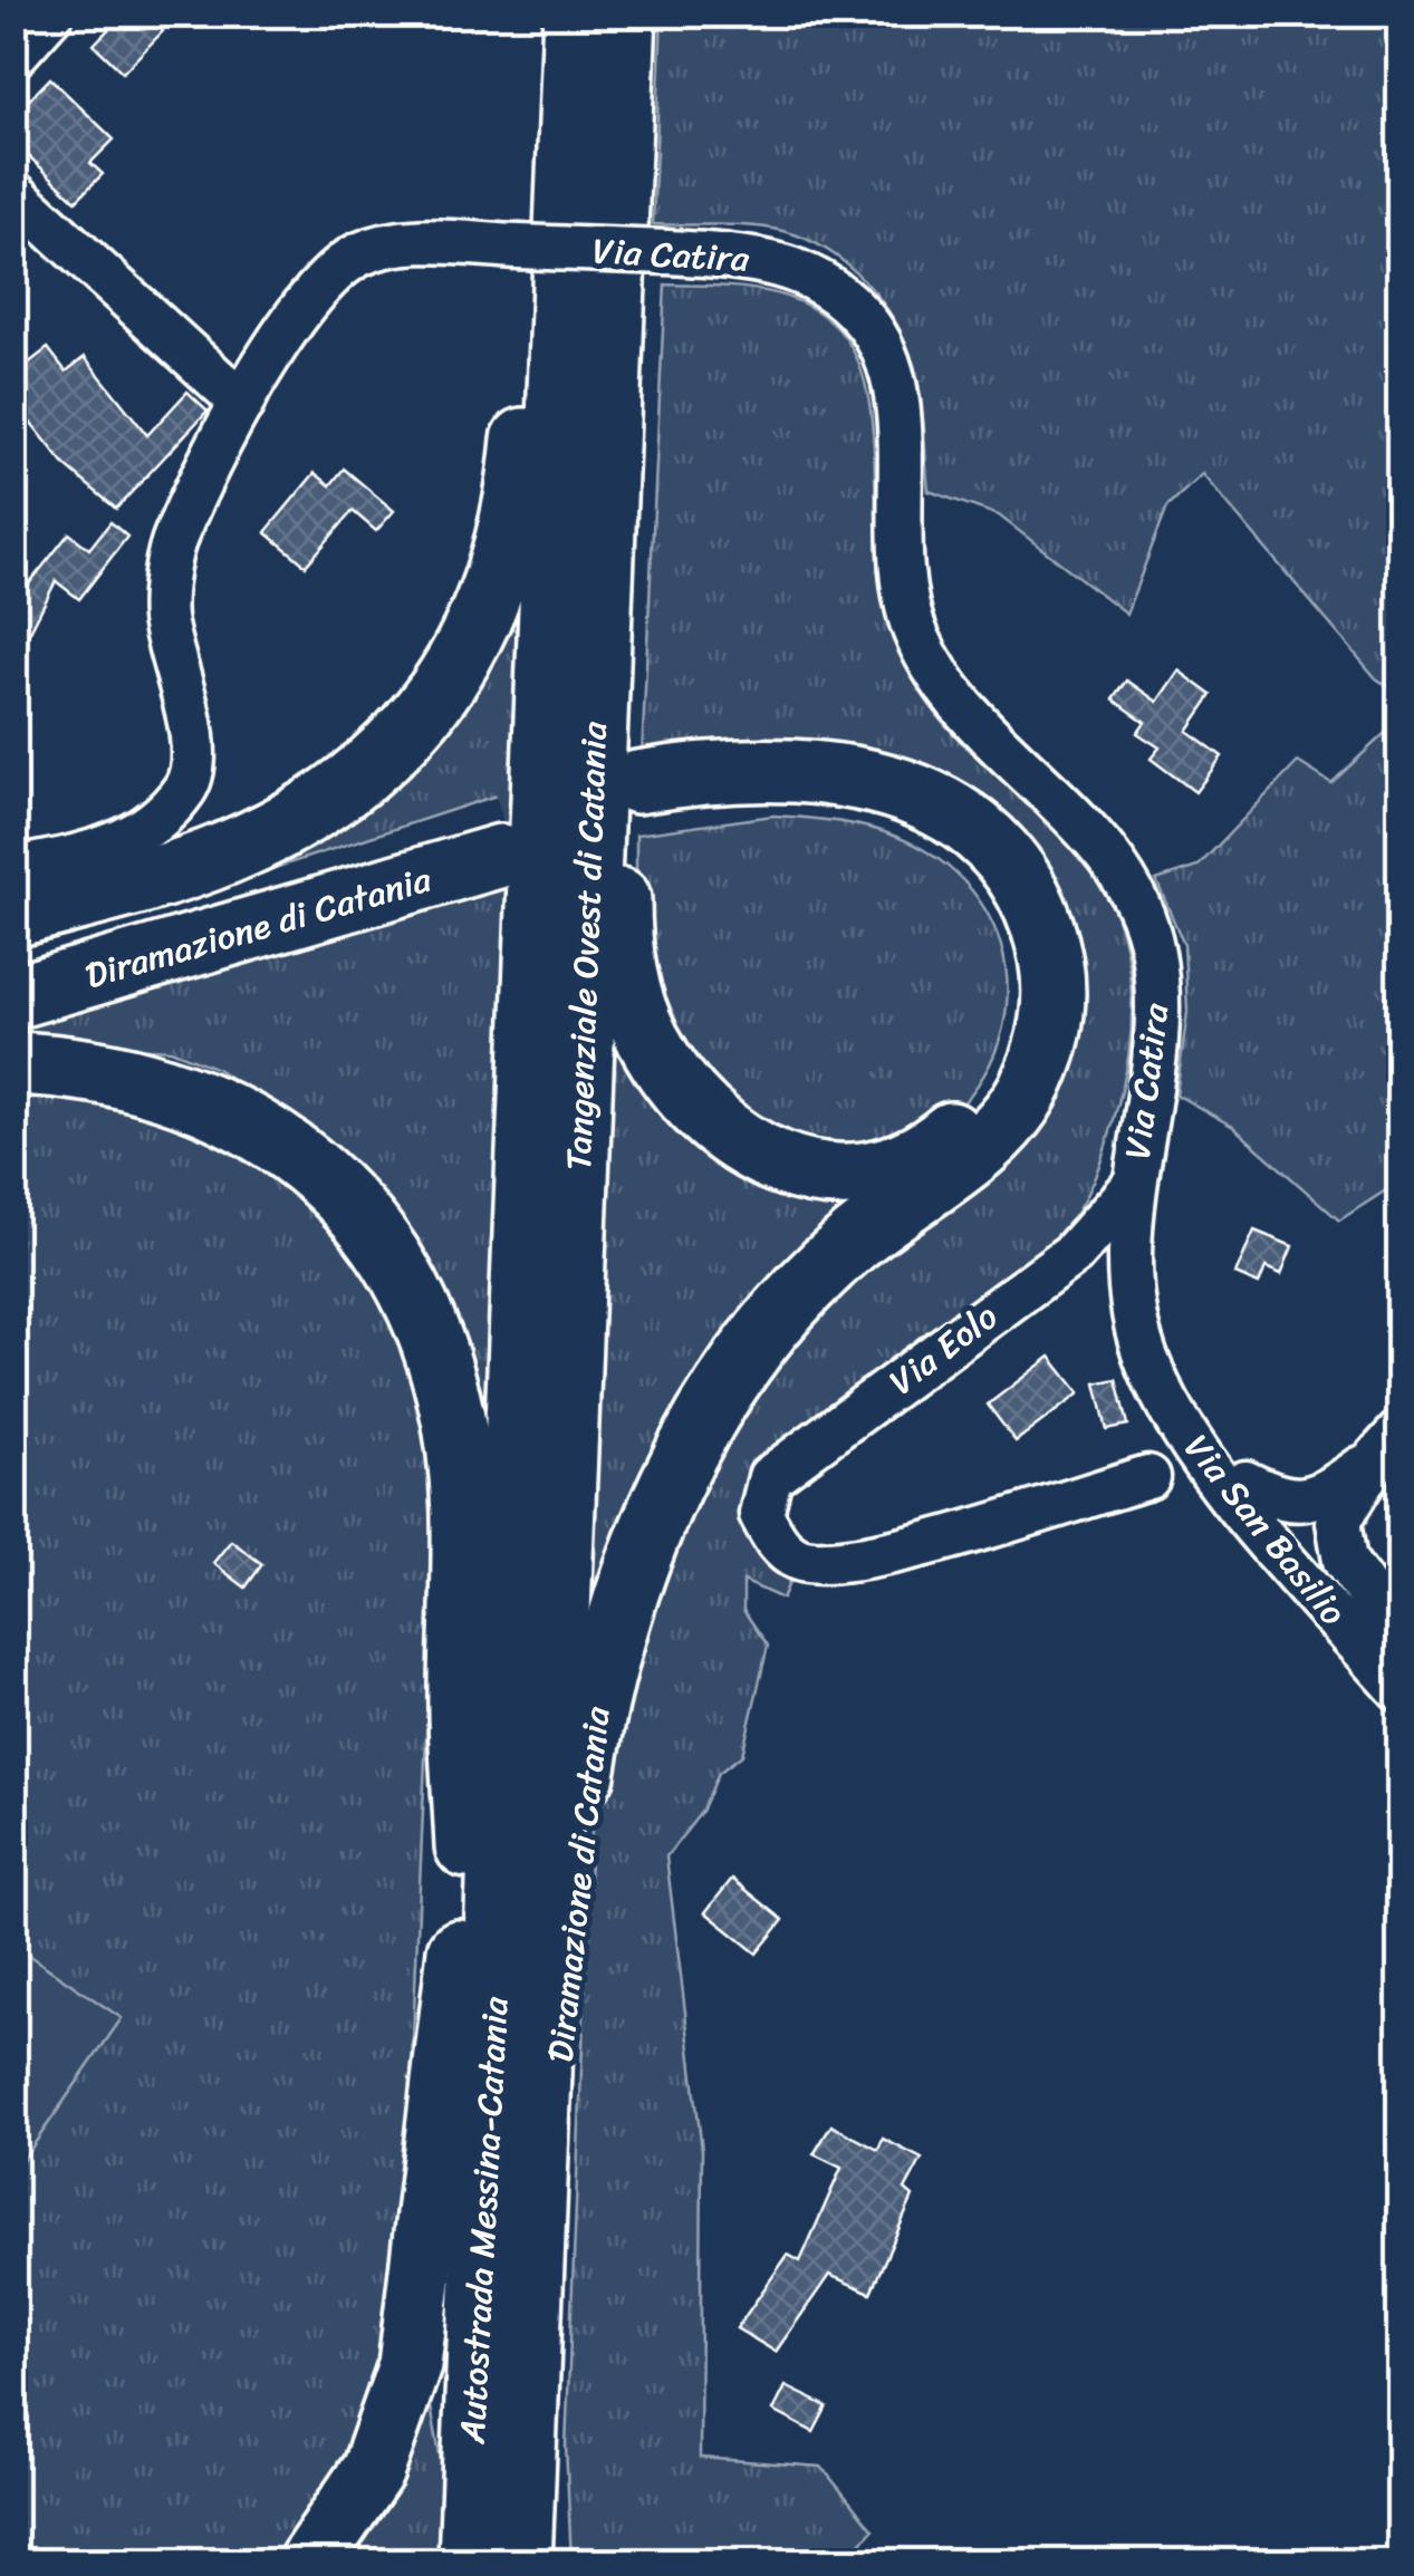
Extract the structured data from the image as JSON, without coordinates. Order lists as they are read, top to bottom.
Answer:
{
  "streets": {
    "highway": ["Diramazione di Catania", "Tangenziale Ovest di Catania", "Autostrada Messina-Catania"],
    "street": ["Via Catira", "Via Eolo", "Via San Basilio"]
  },
  "crossings": [
    ["Via Catira", "Via Eolo"],
    ["Via Catira", "Via San Basilio"],
    ["Diramazione di Catania", "Tangenziale Ovest di Catania"],
    ["Diramazione di Catania", "Autostrada Messina-Catania"],
    ["Tangenziale Ovest di Catania", "Autostrada Messina-Catania"],
    ["Via Eolo", "Via San Basilio"]
  ]
}
